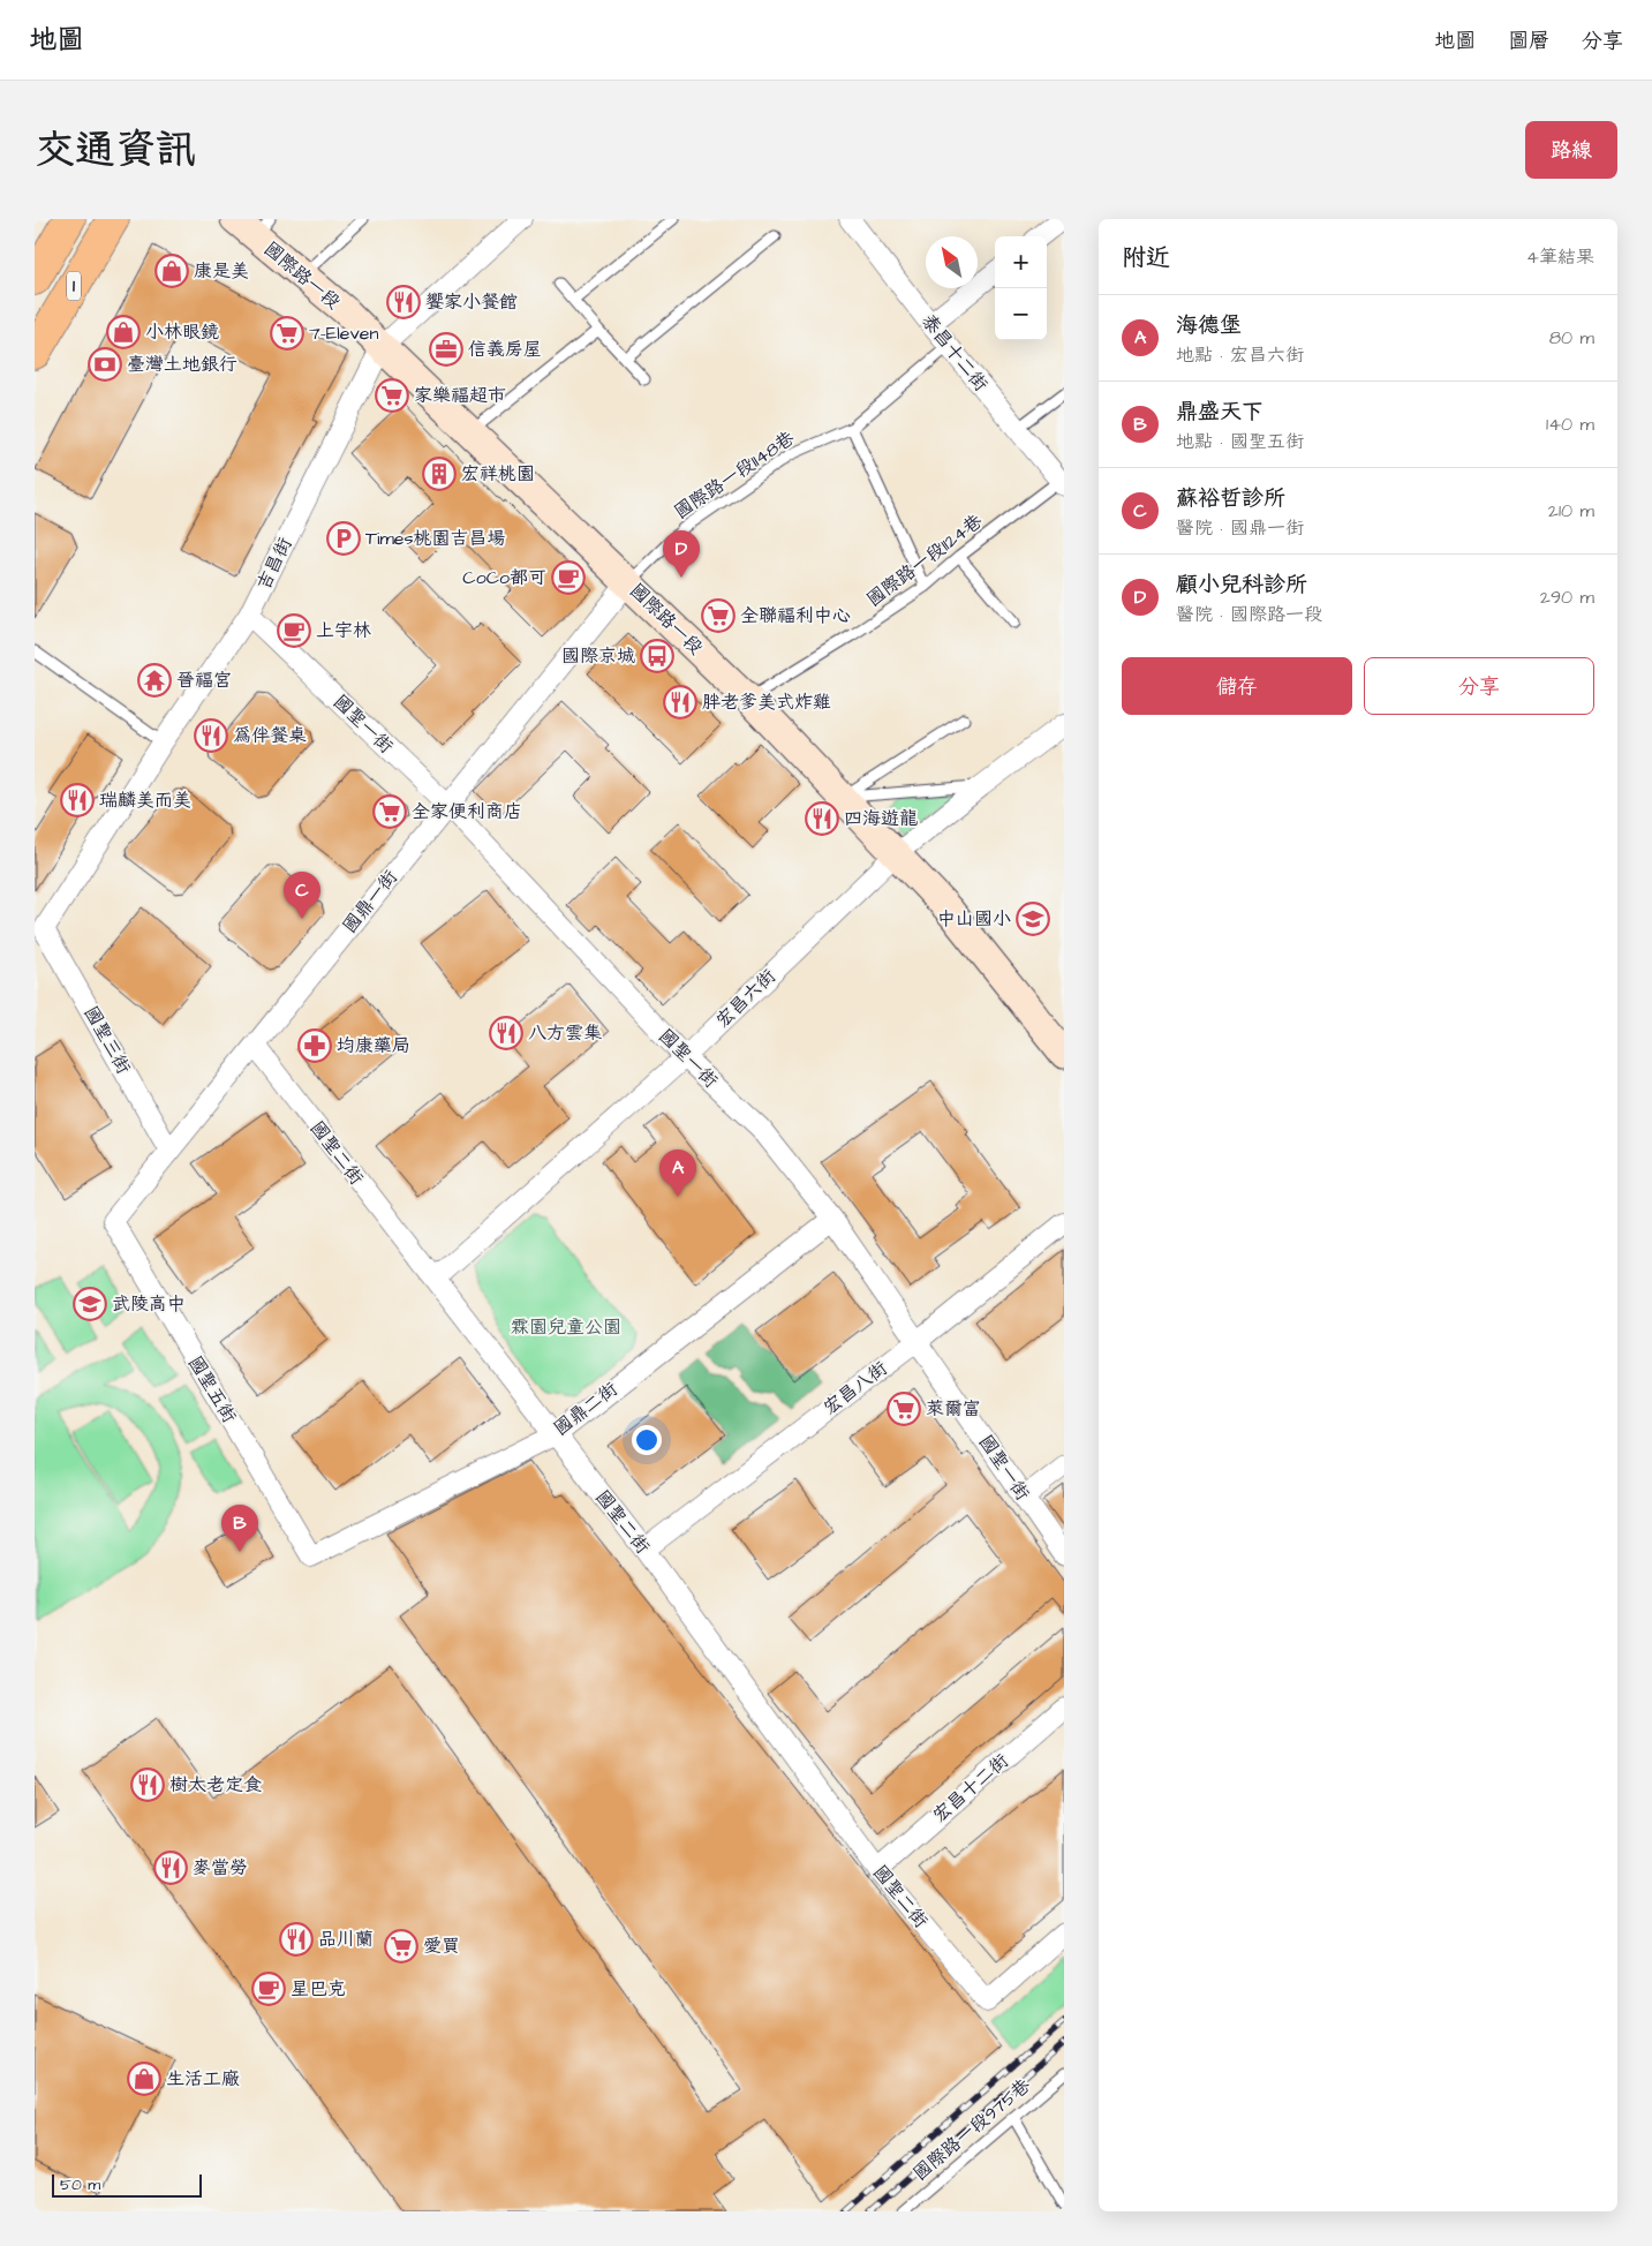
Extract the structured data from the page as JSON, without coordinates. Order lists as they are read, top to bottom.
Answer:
{
  "streets": {
    "main road": ["1"],
    "street": [
      "國際路一段",
      "泰昌十二街",
      "吉昌街",
      "國聖一街",
      "國鼎一街",
      "宏昌六街",
      "國聖三街",
      "國聖二街",
      "宏昌八街",
      "國聖五街",
      "國鼎二街",
      "宏昌十二街"
    ],
    "lane": ["國際路一段1148巷", "國際路一段1124巷", "國際路一段975巷"]
  },
  "crossings": [
    ["國際路一段", "國際路一段1148巷"],
    ["國際路一段", "國際路一段1124巷"],
    ["國際路一段", "吉昌街"],
    ["國際路一段", "國鼎一街"],
    ["國際路一段", "宏昌六街"],
    ["泰昌十二街", "國際路一段1148巷"],
    ["泰昌十二街", "國際路一段1124巷"],
    ["國際路一段1148巷", "國鼎一街"],
    ["吉昌街", "國聖一街"],
    ["吉昌街", "國聖三街"],
    ["國聖一街", "國鼎一街"],
    ["國聖一街", "宏昌六街"],
    ["國聖一街", "宏昌八街"],
    ["國聖一街", "國鼎二街"],
    ["國鼎一街", "國聖三街"],
    ["國鼎一街", "國聖二街"],
    ["國鼎一街", "國聖五街"],
    ["宏昌六街", "國聖二街"],
    ["國聖二街", "宏昌八街"],
    ["國聖二街", "國鼎二街"],
    ["國聖二街", "宏昌十二街"],
    ["國聖五街", "國鼎二街"]
  ],
  "parks": ["霖園兒童公園"],
  "places": {
    "shop": ["康是美", "小林眼鏡", "生活工廠"],
    "restaurant": [
      "饗家小餐館",
      "胖老爹美式炸雞",
      "為伴餐桌",
      "瑞麟美而美",
      "四海遊龍",
      "八方雲集",
      "樹太老定食",
      "麥當勞",
      "品川蘭"
    ],
    "supermarket": [
      "7-Eleven",
      "家樂福超市",
      "全聯福利中心",
      "全家便利商店",
      "萊爾富",
      "愛買"
    ],
    "office": ["信義房屋"],
    "bank": ["臺灣土地銀行"],
    "building": ["宏祥桃園"],
    "parking": ["Times桃園吉昌場"],
    "cafe": ["CoCo都可", "上宇林", "星巴克"],
    "bus stop": ["國際京城"],
    "temple": ["晉福宮"],
    "school or university": ["中山國小", "武陵高中"],
    "pharmacy": ["均康藥局"]
  },
  "scale_bar": "50 m",
  "north": "top left",
  "page": {
    "header": "地圖",
    "nav": ["地圖", "圖層", "分享"],
    "title": "交通資訊",
    "buttons": [
      "路線",
      ["儲存", "分享"]
    ],
    "heading": ["附近", "4筆結果"],
    "map_buttons": ["+", "−"],
    "list": [
      {
        "mark": "A",
        "name": "海德堡",
        "note": "地點 · 宏昌六街",
        "value": "80 m"
      },
      {
        "mark": "B",
        "name": "鼎盛天下",
        "note": "地點 · 國聖五街",
        "value": "140 m"
      },
      {
        "mark": "C",
        "name": "蘇裕哲診所",
        "note": "醫院 · 國鼎一街",
        "value": "210 m"
      },
      {
        "mark": "D",
        "name": "顧小兒科診所",
        "note": "醫院 · 國際路一段",
        "value": "290 m"
      }
    ],
    "pins": [
      "D",
      "C",
      "A",
      "B"
    ],
    "scale": "50 m"
  }
}
